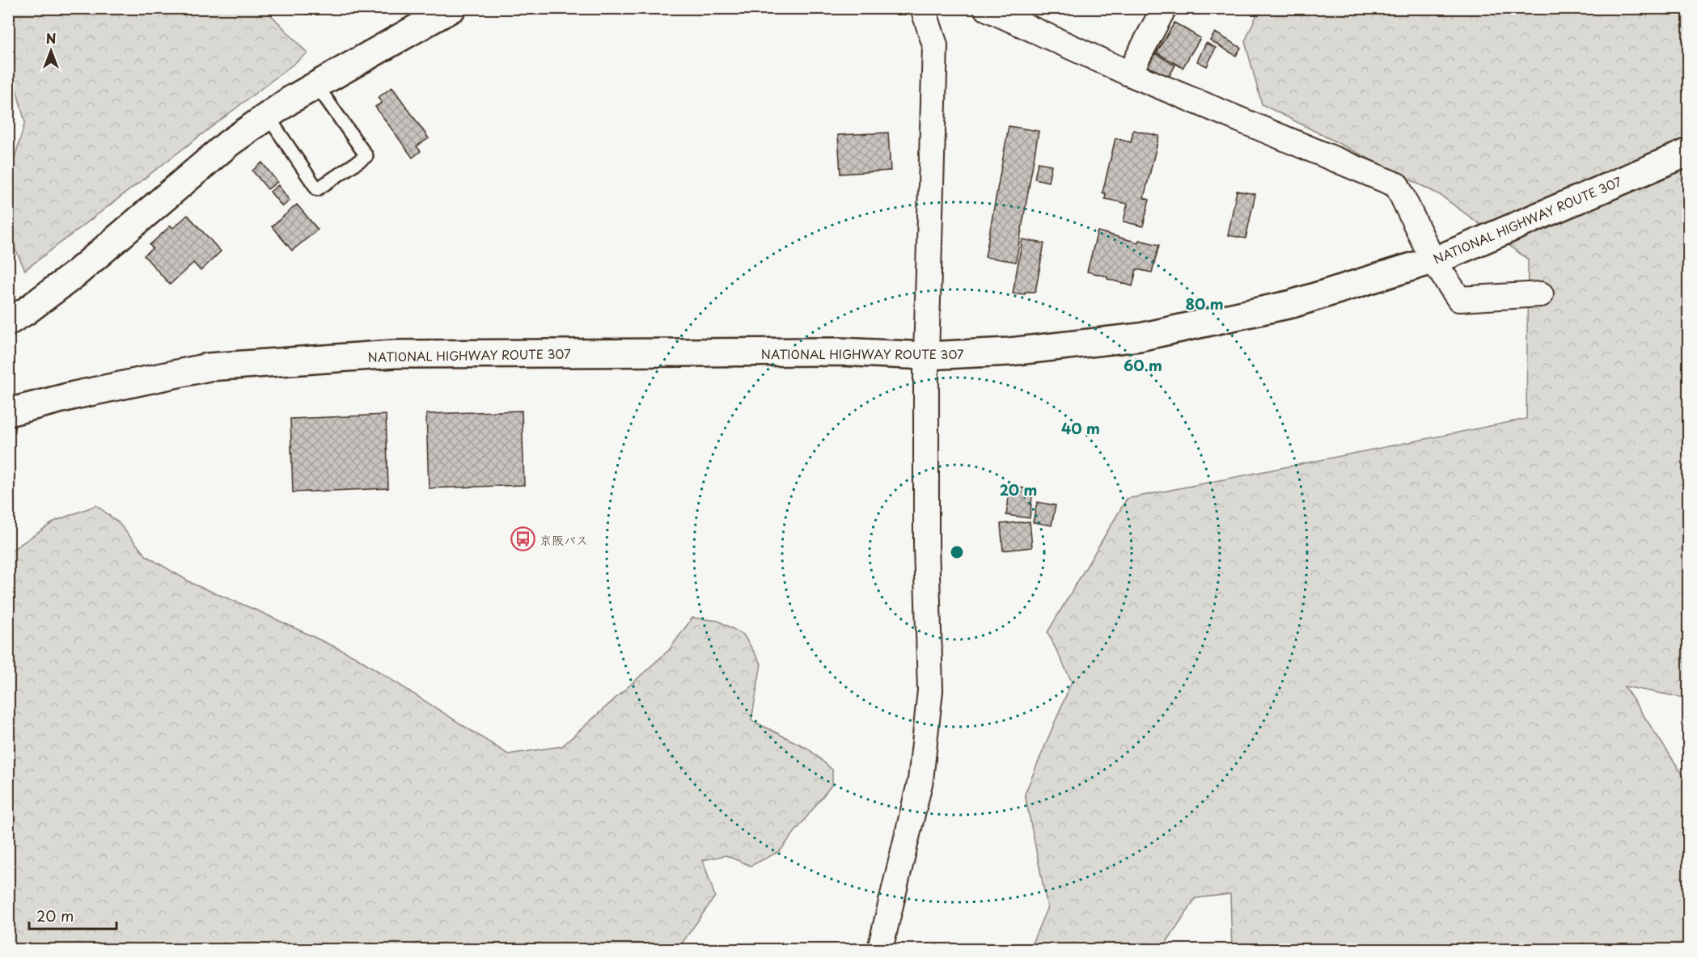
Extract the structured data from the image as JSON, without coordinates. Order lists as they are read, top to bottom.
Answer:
{
  "streets": {
    "main road": ["NATIONAL HIGHWAY ROUTE 307"]
  },
  "places": {
    "bus stop": ["京阪バス"]
  },
  "scale_bar": "20 m",
  "north": "top",
  "rings": [
    "80 m",
    "60 m",
    "40 m",
    "20 m"
  ]
}
